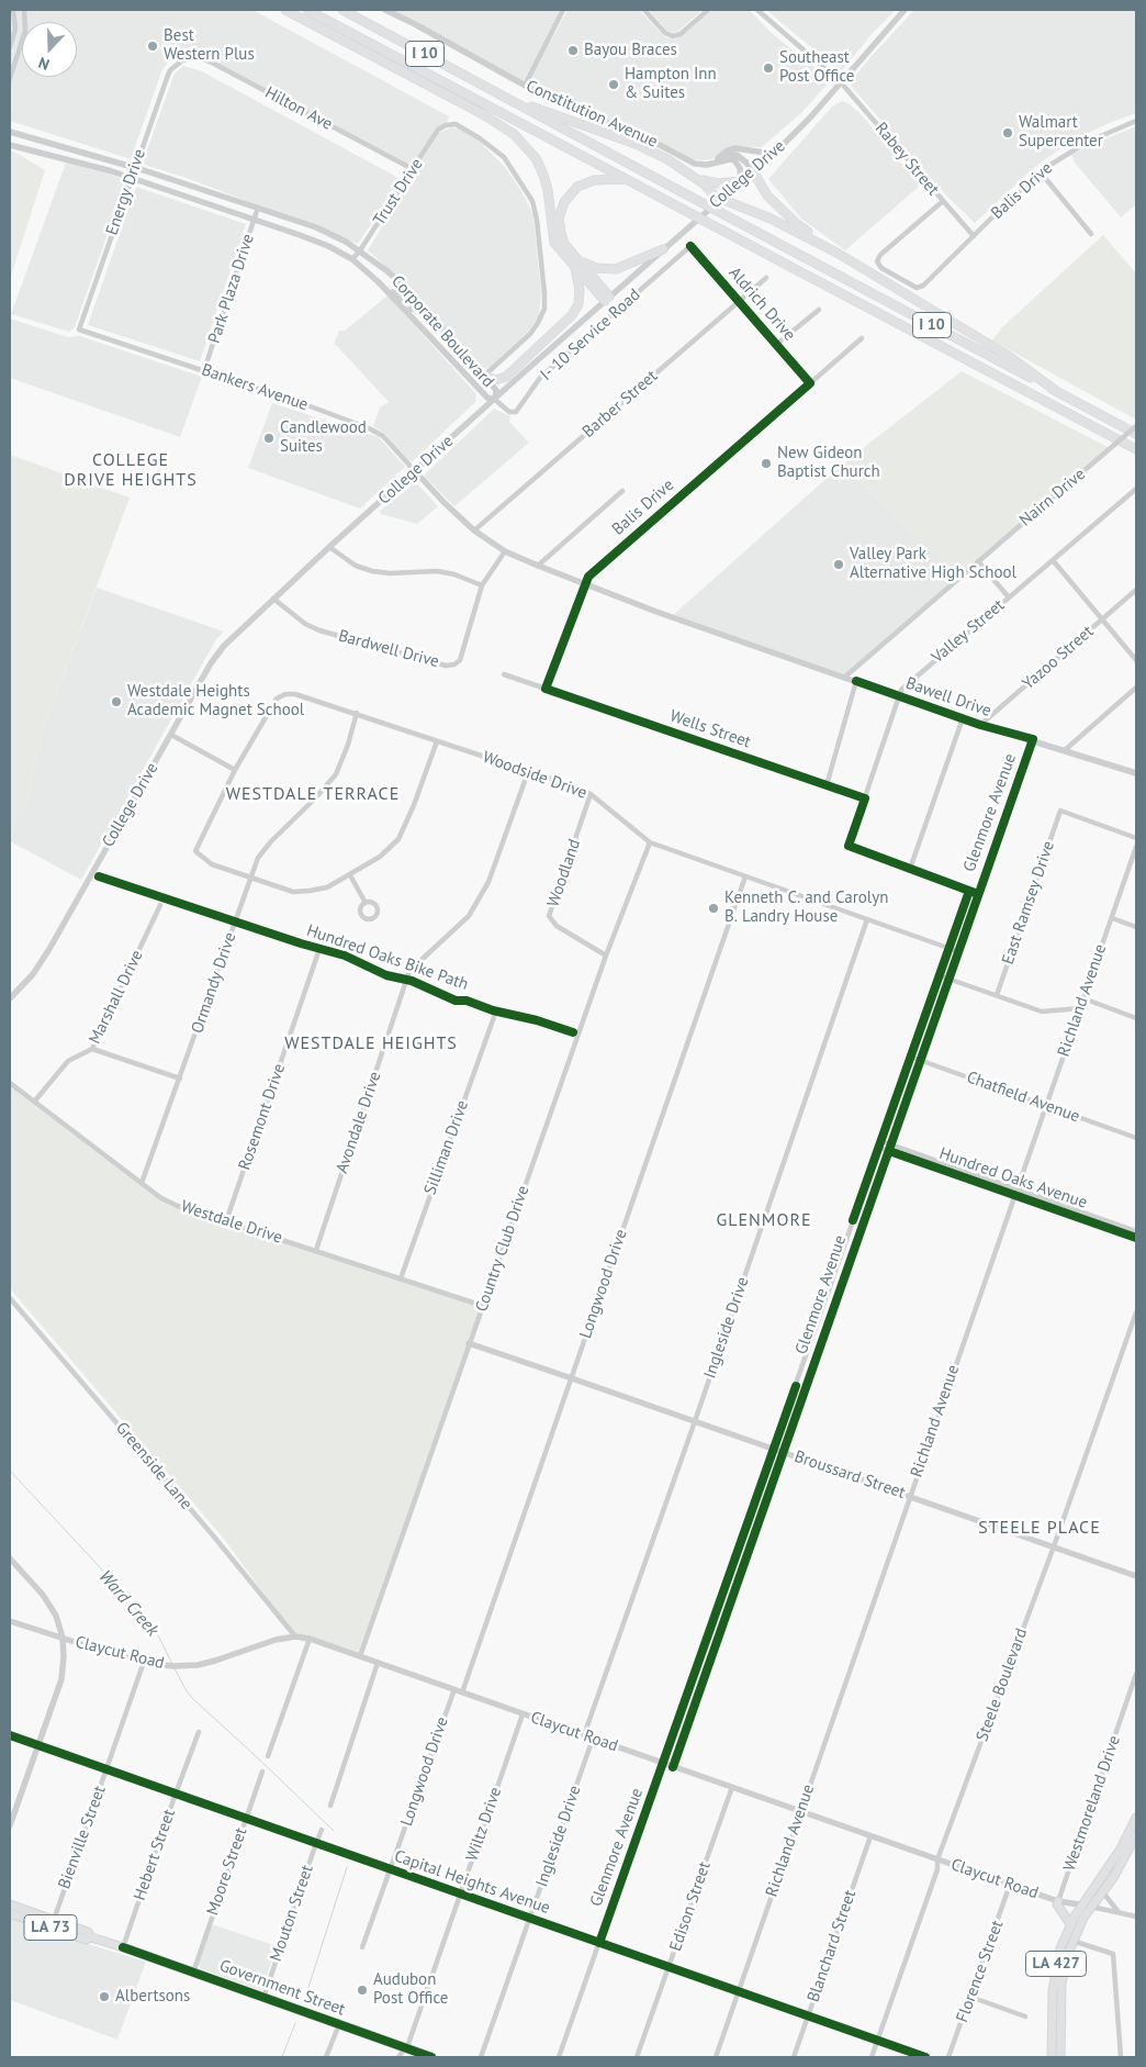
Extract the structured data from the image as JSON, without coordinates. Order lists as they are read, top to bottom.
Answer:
{
  "streets": {
    "highway": ["I 10"],
    "main road": ["LA 73", "LA 427", "Government Street"],
    "street": [
      "Hilton Ave",
      "Constitution Avenue",
      "Rabey Street",
      "College Drive",
      "Balis Drive",
      "Energy Drive",
      "Trust Drive",
      "Park Plaza Drive",
      "Aldrich Drive",
      "Corporate Boulevard",
      "I- 10 Service Road",
      "Bankers Avenue",
      "Barber Street",
      "Nairn Drive",
      "Valley Street",
      "Bardwell Drive",
      "Yazoo Street",
      "Bawell Drive",
      "Wells Street",
      "Woodside Drive",
      "Glenmore Avenue",
      "Woodland",
      "East Ramsey Drive",
      "Ormandy Drive",
      "Marshall Drive",
      "Richland Avenue",
      "Chatfield Avenue",
      "Rosemont Drive",
      "Avondale Drive",
      "Silliman Drive",
      "Hundred Oaks Avenue",
      "Westdale Drive",
      "Country Club Drive",
      "Longwood Drive",
      "Ingleside Drive",
      "Greenside Lane",
      "Broussard Street",
      "Claycut Road",
      "Steele Boulevard",
      "Westmoreland Drive",
      "Wiltz Drive",
      "Bienville Street",
      "Hebert Street",
      "Moore Street",
      "Capital Heights Avenue",
      "Edison Street",
      "Mouton Street",
      "Blanchard Street",
      "Florence Street"
    ],
    "cycle path": ["Hundred Oaks Bike Path"]
  },
  "crossings": [
    ["Hilton Ave", "Energy Drive"],
    ["Hilton Ave", "Trust Drive"],
    ["Constitution Avenue", "College Drive"],
    ["Rabey Street", "College Drive"],
    ["Rabey Street", "Balis Drive"],
    ["College Drive", "Corporate Boulevard"],
    ["College Drive", "I- 10 Service Road"],
    ["College Drive", "Bankers Avenue"],
    ["College Drive", "Bardwell Drive"],
    ["College Drive", "Bawell Drive"],
    ["Balis Drive", "Aldrich Drive"],
    ["Balis Drive", "Bawell Drive"],
    ["Balis Drive", "Wells Street"],
    ["Energy Drive", "Corporate Boulevard"],
    ["Energy Drive", "Bankers Avenue"],
    ["Trust Drive", "Corporate Boulevard"],
    ["Park Plaza Drive", "Corporate Boulevard"],
    ["Park Plaza Drive", "Bankers Avenue"],
    ["Aldrich Drive", "I- 10 Service Road"],
    ["Aldrich Drive", "Barber Street"],
    ["Corporate Boulevard", "I- 10 Service Road"],
    ["Bankers Avenue", "Bawell Drive"],
    ["Barber Street", "Bawell Drive"],
    ["Nairn Drive", "Bawell Drive"],
    ["Valley Street", "Bawell Drive"],
    ["Valley Street", "Wells Street"],
    ["Bardwell Drive", "Bawell Drive"],
    ["Yazoo Street", "Bawell Drive"],
    ["Bawell Drive", "Glenmore Avenue"],
    ["Woodside Drive", "Glenmore Avenue"],
    ["Woodside Drive", "Woodland"],
    ["Woodside Drive", "Ormandy Drive"],
    ["Woodside Drive", "Avondale Drive"],
    ["Woodside Drive", "Country Club Drive"],
    ["Woodside Drive", "Longwood Drive"],
    ["Woodside Drive", "Ingleside Drive"],
    ["Glenmore Avenue", "Chatfield Avenue"],
    ["Glenmore Avenue", "Hundred Oaks Avenue"],
    ["Glenmore Avenue", "Broussard Street"],
    ["Glenmore Avenue", "Claycut Road"],
    ["Glenmore Avenue", "Capital Heights Avenue"],
    ["Woodland", "Country Club Drive"],
    ["Ormandy Drive", "Westdale Drive"],
    ["Marshall Drive", "Westdale Drive"],
    ["Richland Avenue", "Chatfield Avenue"],
    ["Richland Avenue", "Hundred Oaks Avenue"],
    ["Richland Avenue", "Broussard Street"],
    ["Richland Avenue", "Claycut Road"],
    ["Richland Avenue", "Capital Heights Avenue"],
    ["Rosemont Drive", "Westdale Drive"],
    ["Avondale Drive", "Westdale Drive"],
    ["Silliman Drive", "Westdale Drive"],
    ["Westdale Drive", "Country Club Drive"],
    ["Country Club Drive", "Broussard Street"],
    ["Country Club Drive", "Claycut Road"],
    ["Longwood Drive", "Broussard Street"],
    ["Longwood Drive", "Claycut Road"],
    ["Longwood Drive", "Capital Heights Avenue"],
    ["Ingleside Drive", "Broussard Street"],
    ["Ingleside Drive", "Claycut Road"],
    ["Ingleside Drive", "Capital Heights Avenue"],
    ["Greenside Lane", "Claycut Road"],
    ["Broussard Street", "Steele Boulevard"],
    ["Claycut Road", "Steele Boulevard"],
    ["Claycut Road", "Westmoreland Drive"],
    ["Claycut Road", "Wiltz Drive"],
    ["Claycut Road", "Bienville Street"],
    ["Claycut Road", "Edison Street"],
    ["Claycut Road", "Blanchard Street"],
    ["Claycut Road", "LA 427"],
    ["Claycut Road", "Florence Street"],
    ["Steele Boulevard", "Capital Heights Avenue"],
    ["Wiltz Drive", "Capital Heights Avenue"],
    ["Wiltz Drive", "Government Street"],
    ["Bienville Street", "Capital Heights Avenue"],
    ["Bienville Street", "Government Street"],
    ["Hebert Street", "Capital Heights Avenue"],
    ["Hebert Street", "Government Street"],
    ["Moore Street", "Capital Heights Avenue"],
    ["Moore Street", "Government Street"],
    ["Capital Heights Avenue", "Edison Street"],
    ["Capital Heights Avenue", "Mouton Street"],
    ["Capital Heights Avenue", "Blanchard Street"],
    ["Mouton Street", "Government Street"]
  ],
  "districts": [
    "COLLEGE DRIVE HEIGHTS",
    "WESTDALE TERRACE",
    "WESTDALE HEIGHTS",
    "GLENMORE",
    "STEELE PLACE"
  ],
  "water": ["Ward Creek"],
  "places": [
    "Best Western Plus",
    "Bayou Braces",
    "Southeast Post Office",
    "Hampton Inn & Suites",
    "Walmart Supercenter",
    "Candlewood Suites",
    "New Gideon Baptist Church",
    "Valley Park Alternative High School",
    "Westdale Heights Academic Magnet School",
    "Kenneth C. and Carolyn B. Landry House",
    "Audubon Post Office",
    "Albertsons"
  ],
  "north": "bottom"
}
